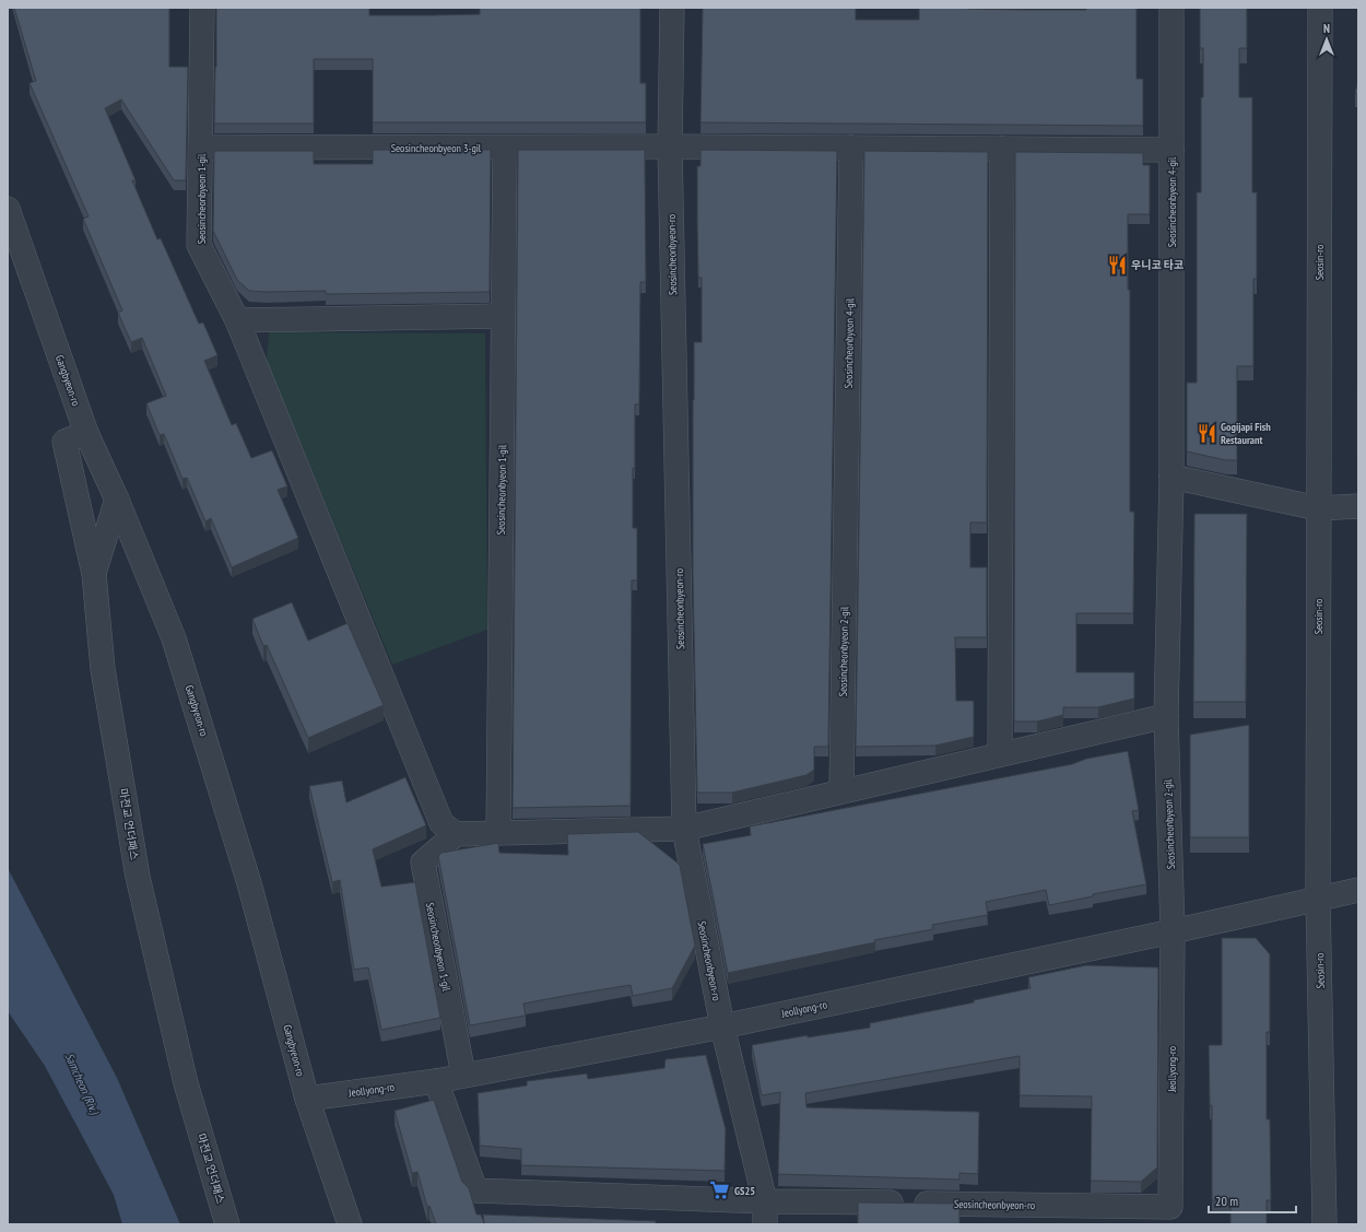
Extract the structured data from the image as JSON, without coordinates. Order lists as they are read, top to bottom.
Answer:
{
  "streets": {
    "street": [
      "Seosincheonbyeon 3-gil",
      "Seosincheonbyeon 1-gil",
      "Seosincheonbyeon 4-gil",
      "Seosincheonbyeon-ro",
      "Seosin-ro",
      "Gangbyeon-ro",
      "Seosincheonbyeon 2-gil",
      "마전교 언더패스",
      "Jeollyong-ro"
    ]
  },
  "crossings": [
    ["Seosincheonbyeon 3-gil", "Seosincheonbyeon 1-gil"],
    ["Seosincheonbyeon 3-gil", "Seosincheonbyeon 4-gil"],
    ["Seosincheonbyeon 3-gil", "Seosincheonbyeon-ro"],
    ["Seosincheonbyeon 1-gil", "Jeollyong-ro"],
    ["Seosincheonbyeon 4-gil", "Seosincheonbyeon-ro"],
    ["Seosincheonbyeon 4-gil", "Seosincheonbyeon 2-gil"],
    ["Seosincheonbyeon-ro", "Jeollyong-ro"],
    ["Seosin-ro", "Jeollyong-ro"],
    ["Gangbyeon-ro", "마전교 언더패스"],
    ["Gangbyeon-ro", "Jeollyong-ro"],
    ["Seosincheonbyeon 2-gil", "Jeollyong-ro"]
  ],
  "water": ["Samcheon (Riv.)"],
  "places": {
    "restaurant": ["우니코 타코", "Gogijapi Fish Restaurant"],
    "supermarket": ["GS25"]
  },
  "scale_bar": "20 m",
  "north": "top"
}
